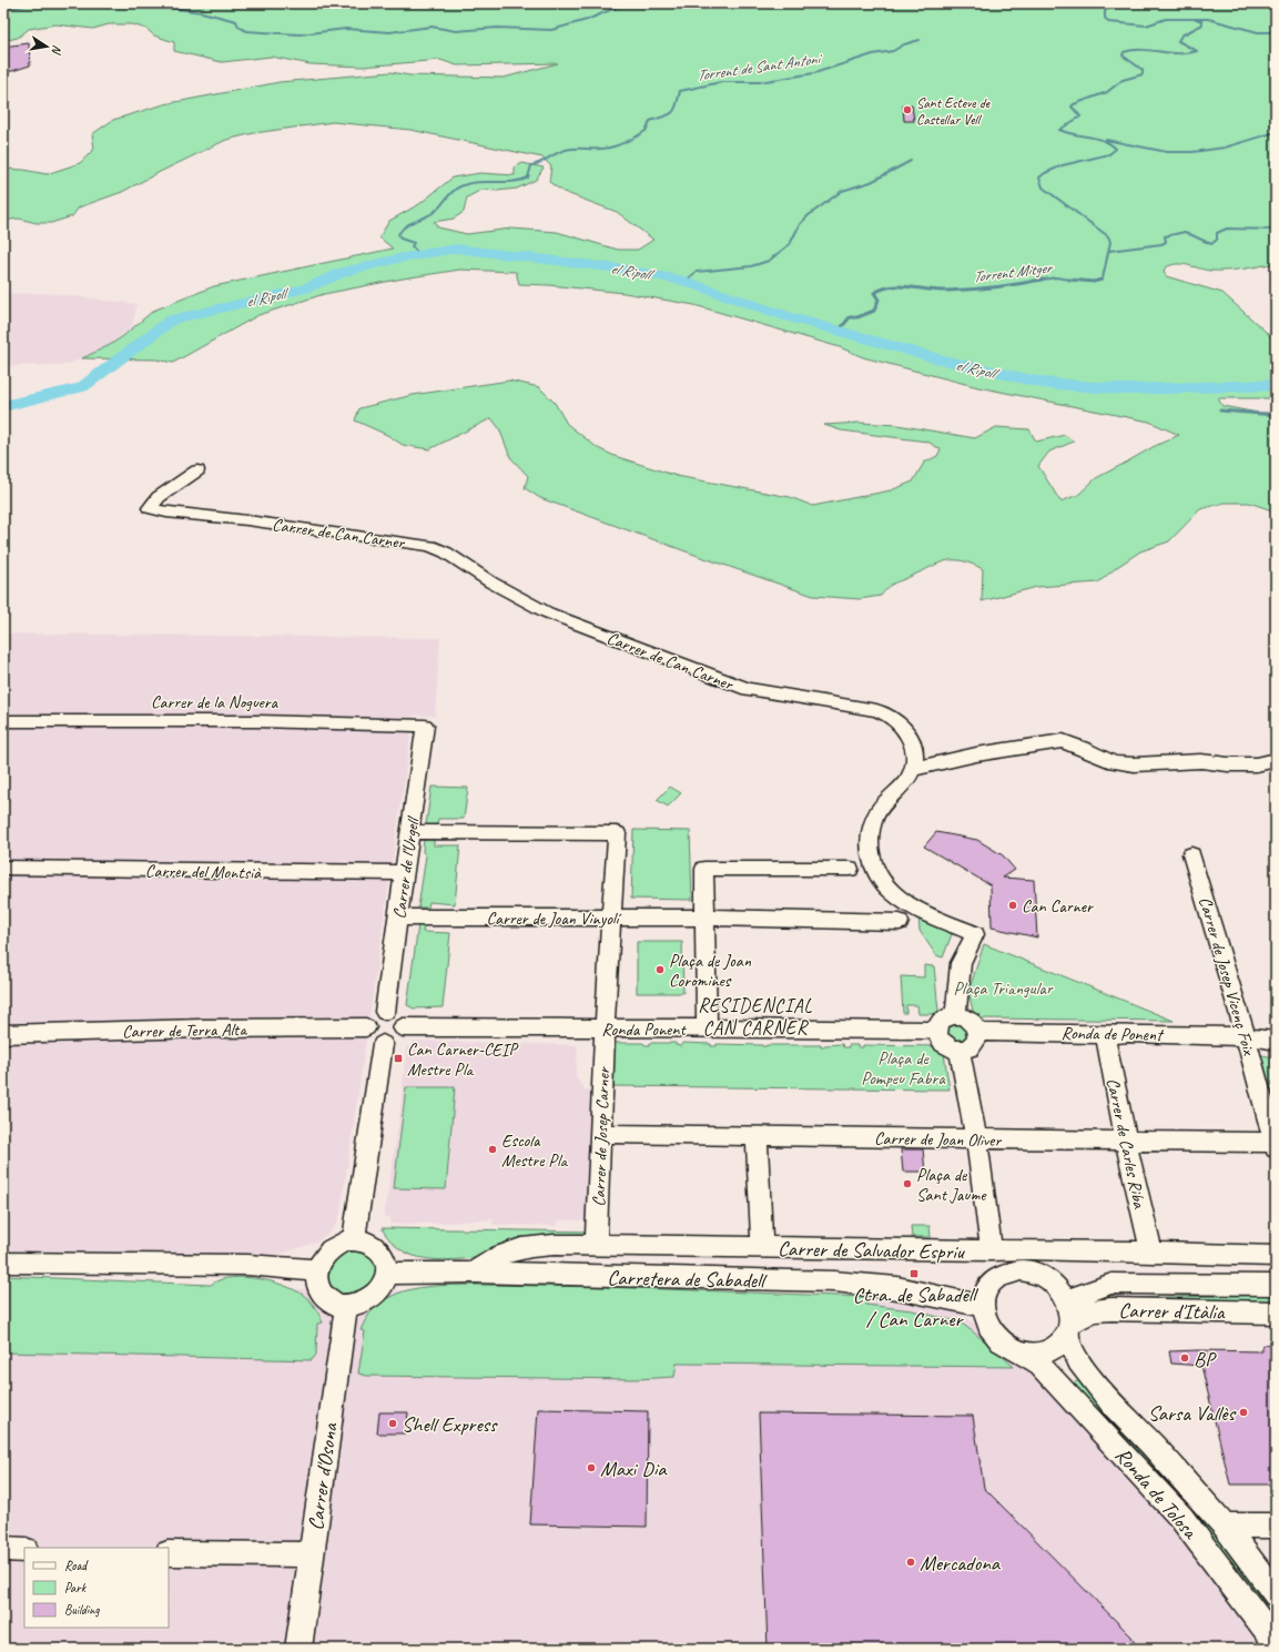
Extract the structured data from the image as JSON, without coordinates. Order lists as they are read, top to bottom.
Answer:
{
  "streets": {
    "street": [
      "Carrer de Can Carner",
      "Carrer de la Noguera",
      "Carrer de l'Urgell",
      "Carrer del Montsià",
      "Carrer de Joan Vinyolí",
      "Carrer de Josep Vicenç Foix",
      "Ronda Ponent",
      "Carrer de Terra Alta",
      "Ronda de Ponent",
      "Carrer de Josep Carner",
      "Carrer de Joan Oliver",
      "Carrer de Carles Riba",
      "Carrer de Salvador Espriu",
      "Carretera de Sabadell",
      "Carrer d'Itàlia",
      "Carrer d'Osona",
      "Ronda de Tolosa"
    ]
  },
  "crossings": [
    ["Carrer de la Noguera", "Carrer de l'Urgell"],
    ["Carrer de l'Urgell", "Carrer del Montsià"],
    ["Carrer de l'Urgell", "Carrer de Joan Vinyolí"],
    ["Carrer de l'Urgell", "Ronda Ponent"],
    ["Carrer de l'Urgell", "Carrer de Terra Alta"],
    ["Carrer de l'Urgell", "Carrer de Josep Carner"],
    ["Carrer de Joan Vinyolí", "Carrer de Josep Carner"],
    ["Carrer de Josep Vicenç Foix", "Ronda de Ponent"],
    ["Carrer de Josep Vicenç Foix", "Carrer de Joan Oliver"],
    ["Ronda Ponent", "Carrer de Terra Alta"],
    ["Ronda Ponent", "Ronda de Ponent"],
    ["Ronda Ponent", "Carrer de Josep Carner"],
    ["Ronda de Ponent", "Carrer de Carles Riba"],
    ["Carrer de Josep Carner", "Carrer de Joan Oliver"],
    ["Carrer de Josep Carner", "Carrer de Salvador Espriu"],
    ["Carrer de Joan Oliver", "Carrer de Carles Riba"],
    ["Carrer de Carles Riba", "Carrer de Salvador Espriu"],
    ["Carrer de Salvador Espriu", "Carretera de Sabadell"],
    ["Carretera de Sabadell", "Carrer d'Itàlia"],
    ["Carretera de Sabadell", "Carrer d'Osona"],
    ["Carretera de Sabadell", "Ronda de Tolosa"],
    ["Carrer d'Itàlia", "Ronda de Tolosa"]
  ],
  "districts": ["RESIDENCIAL CAN CARNER"],
  "water": ["Torrent de Sant Antoni", "el Ripoll", "Torrent Mitger"],
  "parks": ["Plaça Triangular", "Plaça de Pompeu Fabra"],
  "places": {
    "other": [
      "Sant Esteve de Castellar Vell",
      "Can Carner",
      "Plaça de Joan Coromines",
      "Escola Mestre Pla",
      "Plaça de Sant Jaume",
      "BP",
      "Sarsa Vallès",
      "Shell Express",
      "Maxi Dia",
      "Mercadona"
    ],
    "transit": ["Can Carner-CEIP Mestre Pla", "Ctra. de Sabadell / Can Carner"]
  },
  "legend": ["Road", "Park", "Building"],
  "north": "right"
}
